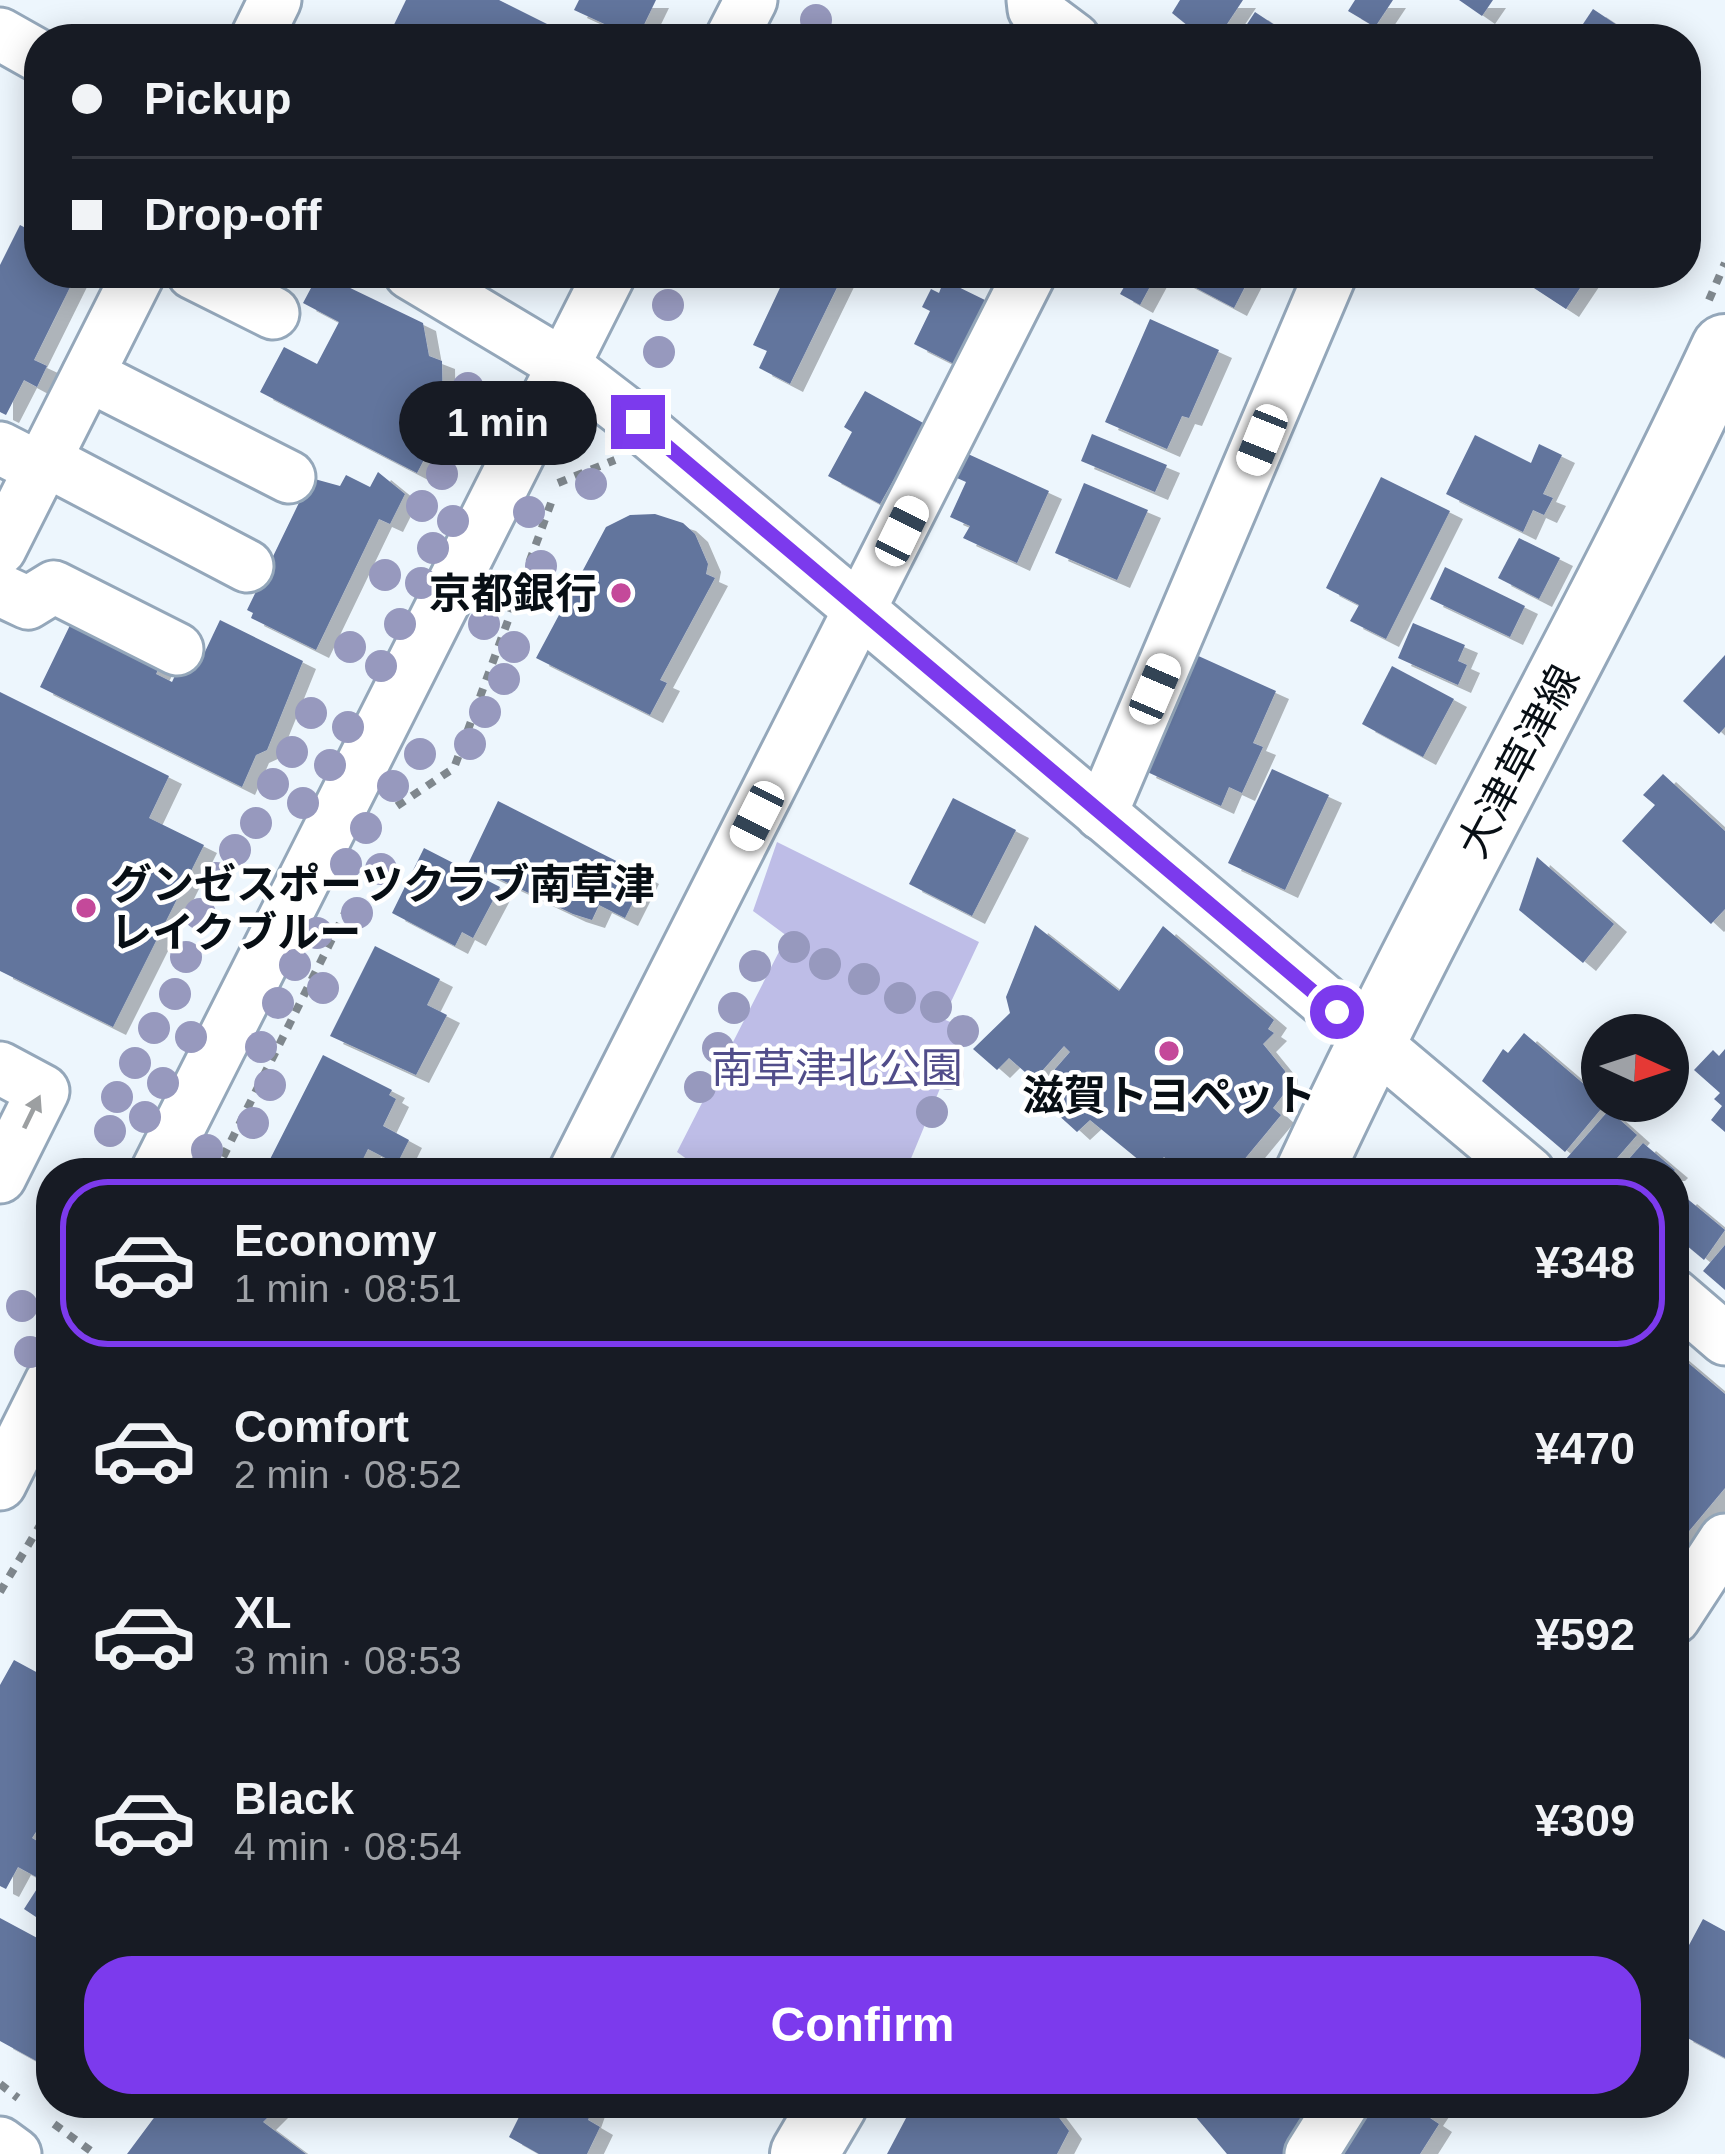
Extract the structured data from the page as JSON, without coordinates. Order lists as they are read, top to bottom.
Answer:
{
  "streets": {
    "main road": ["大津草津線"]
  },
  "parks": ["南草津北公園"],
  "places": ["京都銀行", "グンゼスポーツクラブ南草津 レイクブルー", "滋賀トヨペット"],
  "north": "right",
  "page": {
    "banner": ["Pickup", "Drop-off"],
    "bubble": "1 min",
    "list": [
      {
        "name": "Economy",
        "note": "1 min · 08:51",
        "value": "¥348"
      },
      {
        "name": "Comfort",
        "note": "2 min · 08:52",
        "value": "¥470"
      },
      {
        "name": "XL",
        "note": "3 min · 08:53",
        "value": "¥592"
      },
      {
        "name": "Black",
        "note": "4 min · 08:54",
        "value": "¥309"
      }
    ],
    "buttons": "Confirm"
  }
}
